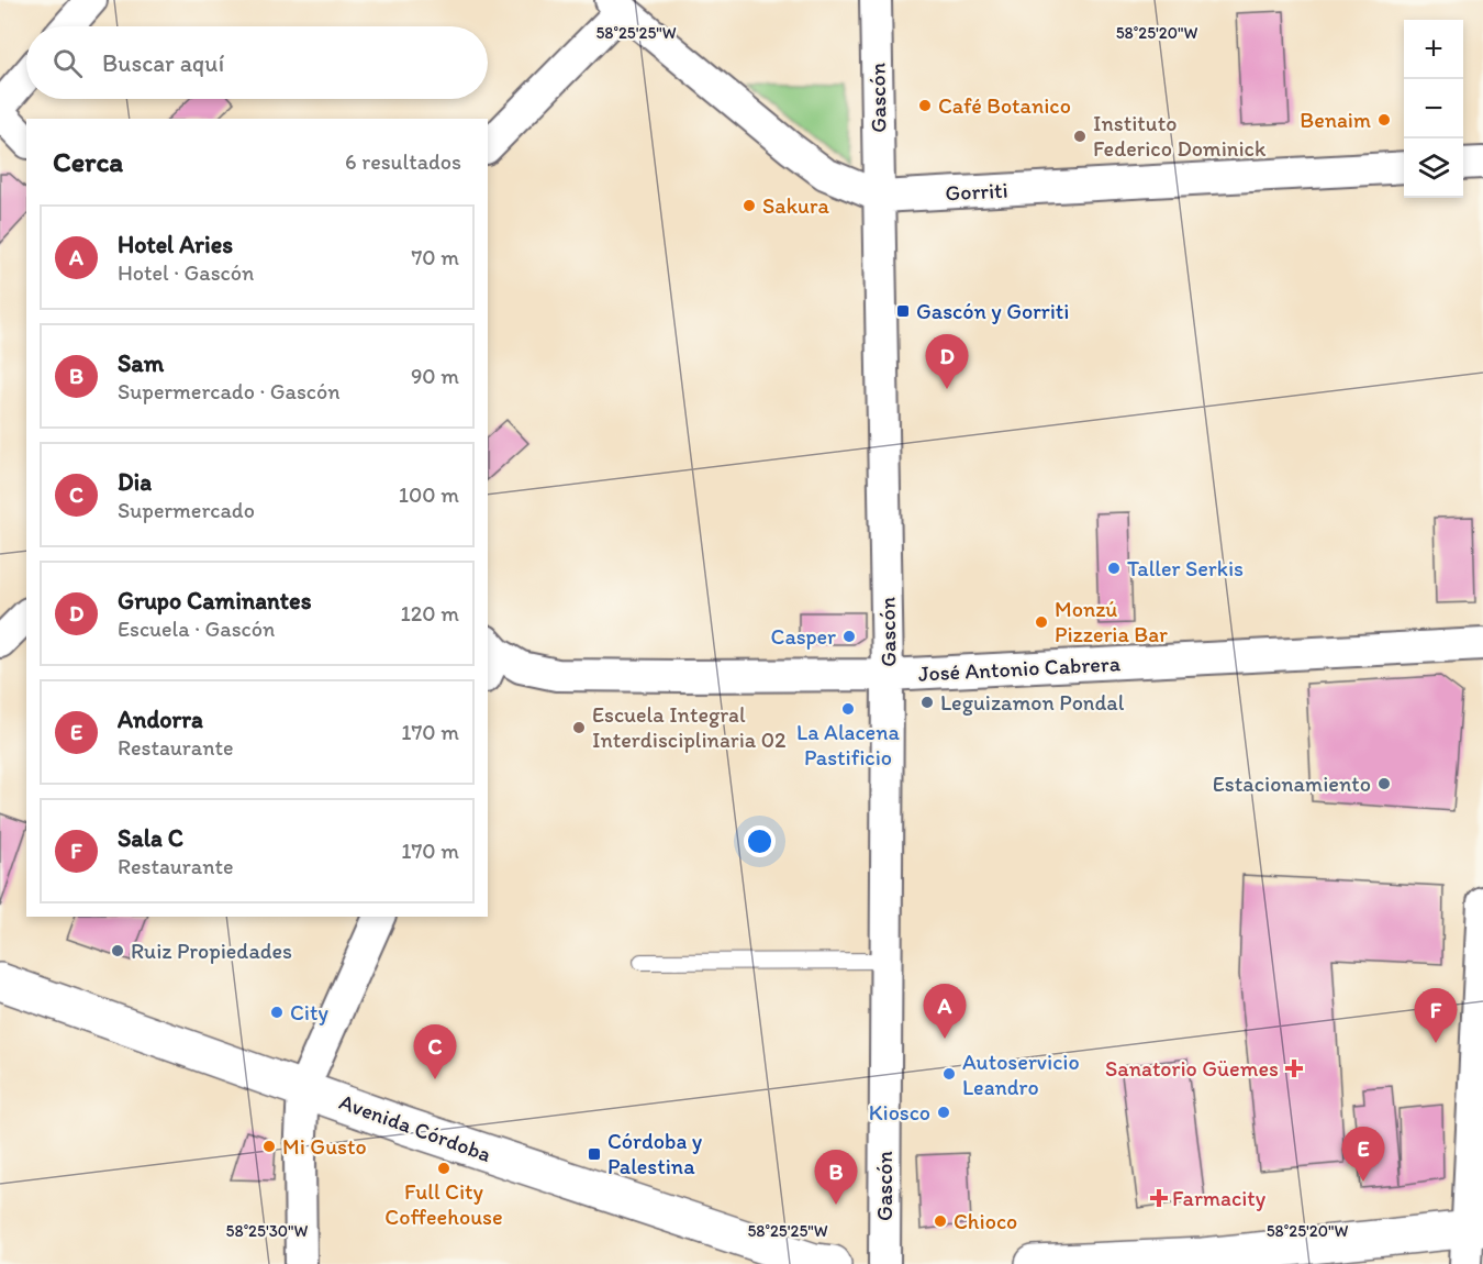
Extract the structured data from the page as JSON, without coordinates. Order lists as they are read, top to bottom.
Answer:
{
  "streets": {
    "main road": ["Avenida Córdoba"],
    "street": ["Gascón", "Gorriti", "José Antonio Cabrera"]
  },
  "crossings": [
    ["Gascón", "Gorriti"],
    ["Gascón", "José Antonio Cabrera"]
  ],
  "places": {
    "other": [
      "Café Botanico",
      "Benaim",
      "Instituto Federico Dominick",
      "Sakura",
      "Taller Serkis",
      "Monzú Pizzeria Bar",
      "Casper",
      "Leguizamon Pondal",
      "La Alacena Pastificio",
      "Escuela Integral Interdisciplinaria 02",
      "Estacionamiento",
      "Ruiz Propiedades",
      "City",
      "Autoservicio Leandro",
      "Kiosco",
      "Mi Gusto",
      "Full City Coffeehouse",
      "Chioco"
    ],
    "transit": ["Gascón y Gorriti", "Córdoba y Palestina"],
    "health": ["Sanatorio Güemes", "Farmacity"]
  },
  "page": {
    "map_buttons": ["+", "−"],
    "search": "Buscar aquí",
    "heading": ["Cerca", "6 resultados"],
    "list": [
      {
        "mark": "A",
        "name": "Hotel Aries",
        "note": "Hotel · Gascón",
        "value": "70 m"
      },
      {
        "mark": "B",
        "name": "Sam",
        "note": "Supermercado · Gascón",
        "value": "90 m"
      },
      {
        "mark": "C",
        "name": "Dia",
        "note": "Supermercado",
        "value": "100 m"
      },
      {
        "mark": "D",
        "name": "Grupo Caminantes",
        "note": "Escuela · Gascón",
        "value": "120 m"
      },
      {
        "mark": "E",
        "name": "Andorra",
        "note": "Restaurante",
        "value": "170 m"
      },
      {
        "mark": "F",
        "name": "Sala C",
        "note": "Restaurante",
        "value": "170 m"
      }
    ],
    "pins": [
      "D",
      "A",
      "F",
      "C",
      "E",
      "B"
    ]
  },
  "coordinates": ["58°25'25\"W", "58°25'20\"W", "58°25'30\"W"]
}
